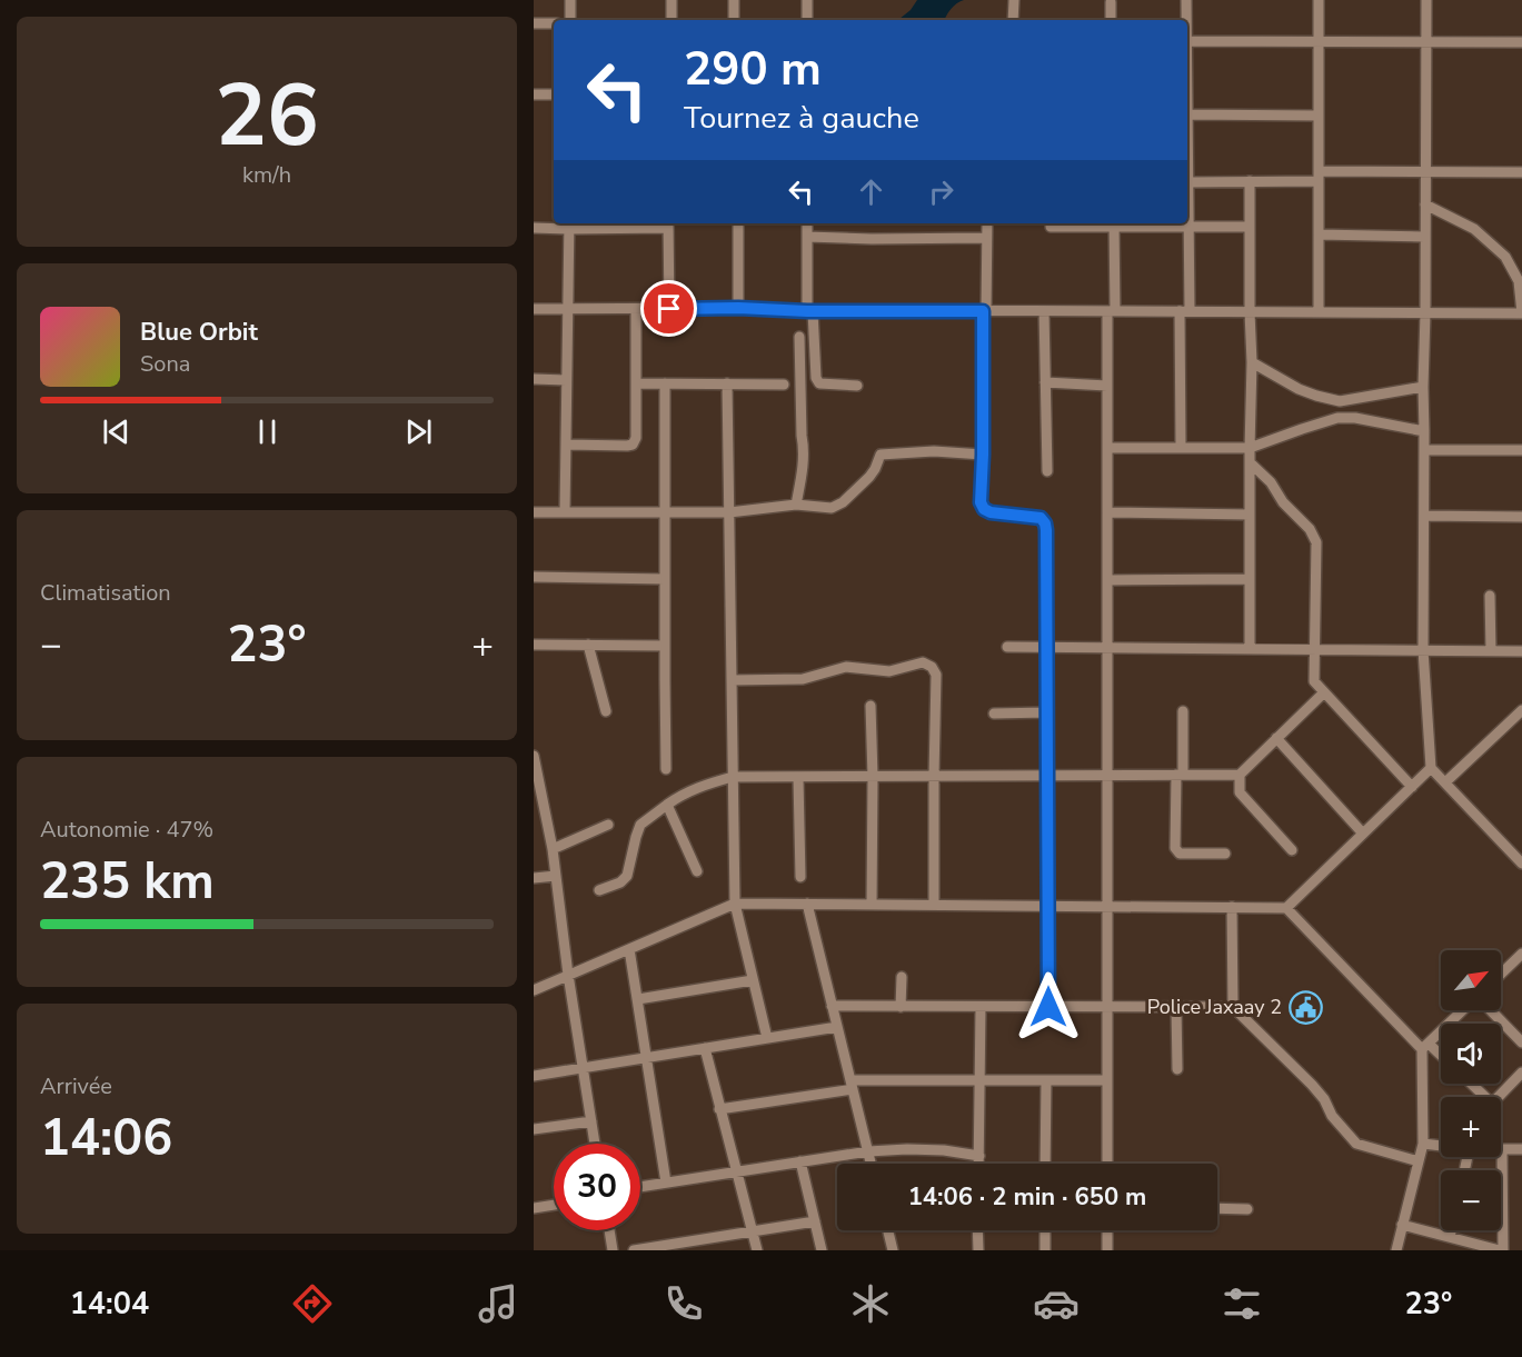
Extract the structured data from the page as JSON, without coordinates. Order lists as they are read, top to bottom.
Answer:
{
  "places": {
    "public building": ["Police Jaxaay 2"]
  },
  "north": "top right",
  "page": {
    "tile": [
      ["26", "km/h"],
      "Climatisation",
      ["Autonomie · 47%", "235 km"],
      ["Arrivée", "14:06"]
    ],
    "turn": ["290 m", "Tournez à gauche"],
    "song": ["Blue Orbit", "Sona"],
    "heat": ["−", "23°", "+"],
    "map_buttons": ["+", "−"],
    "limit": "30",
    "trip": "14:06 · 2 min · 650 m",
    "tabs": ["14:04", "23°"]
  }
}
